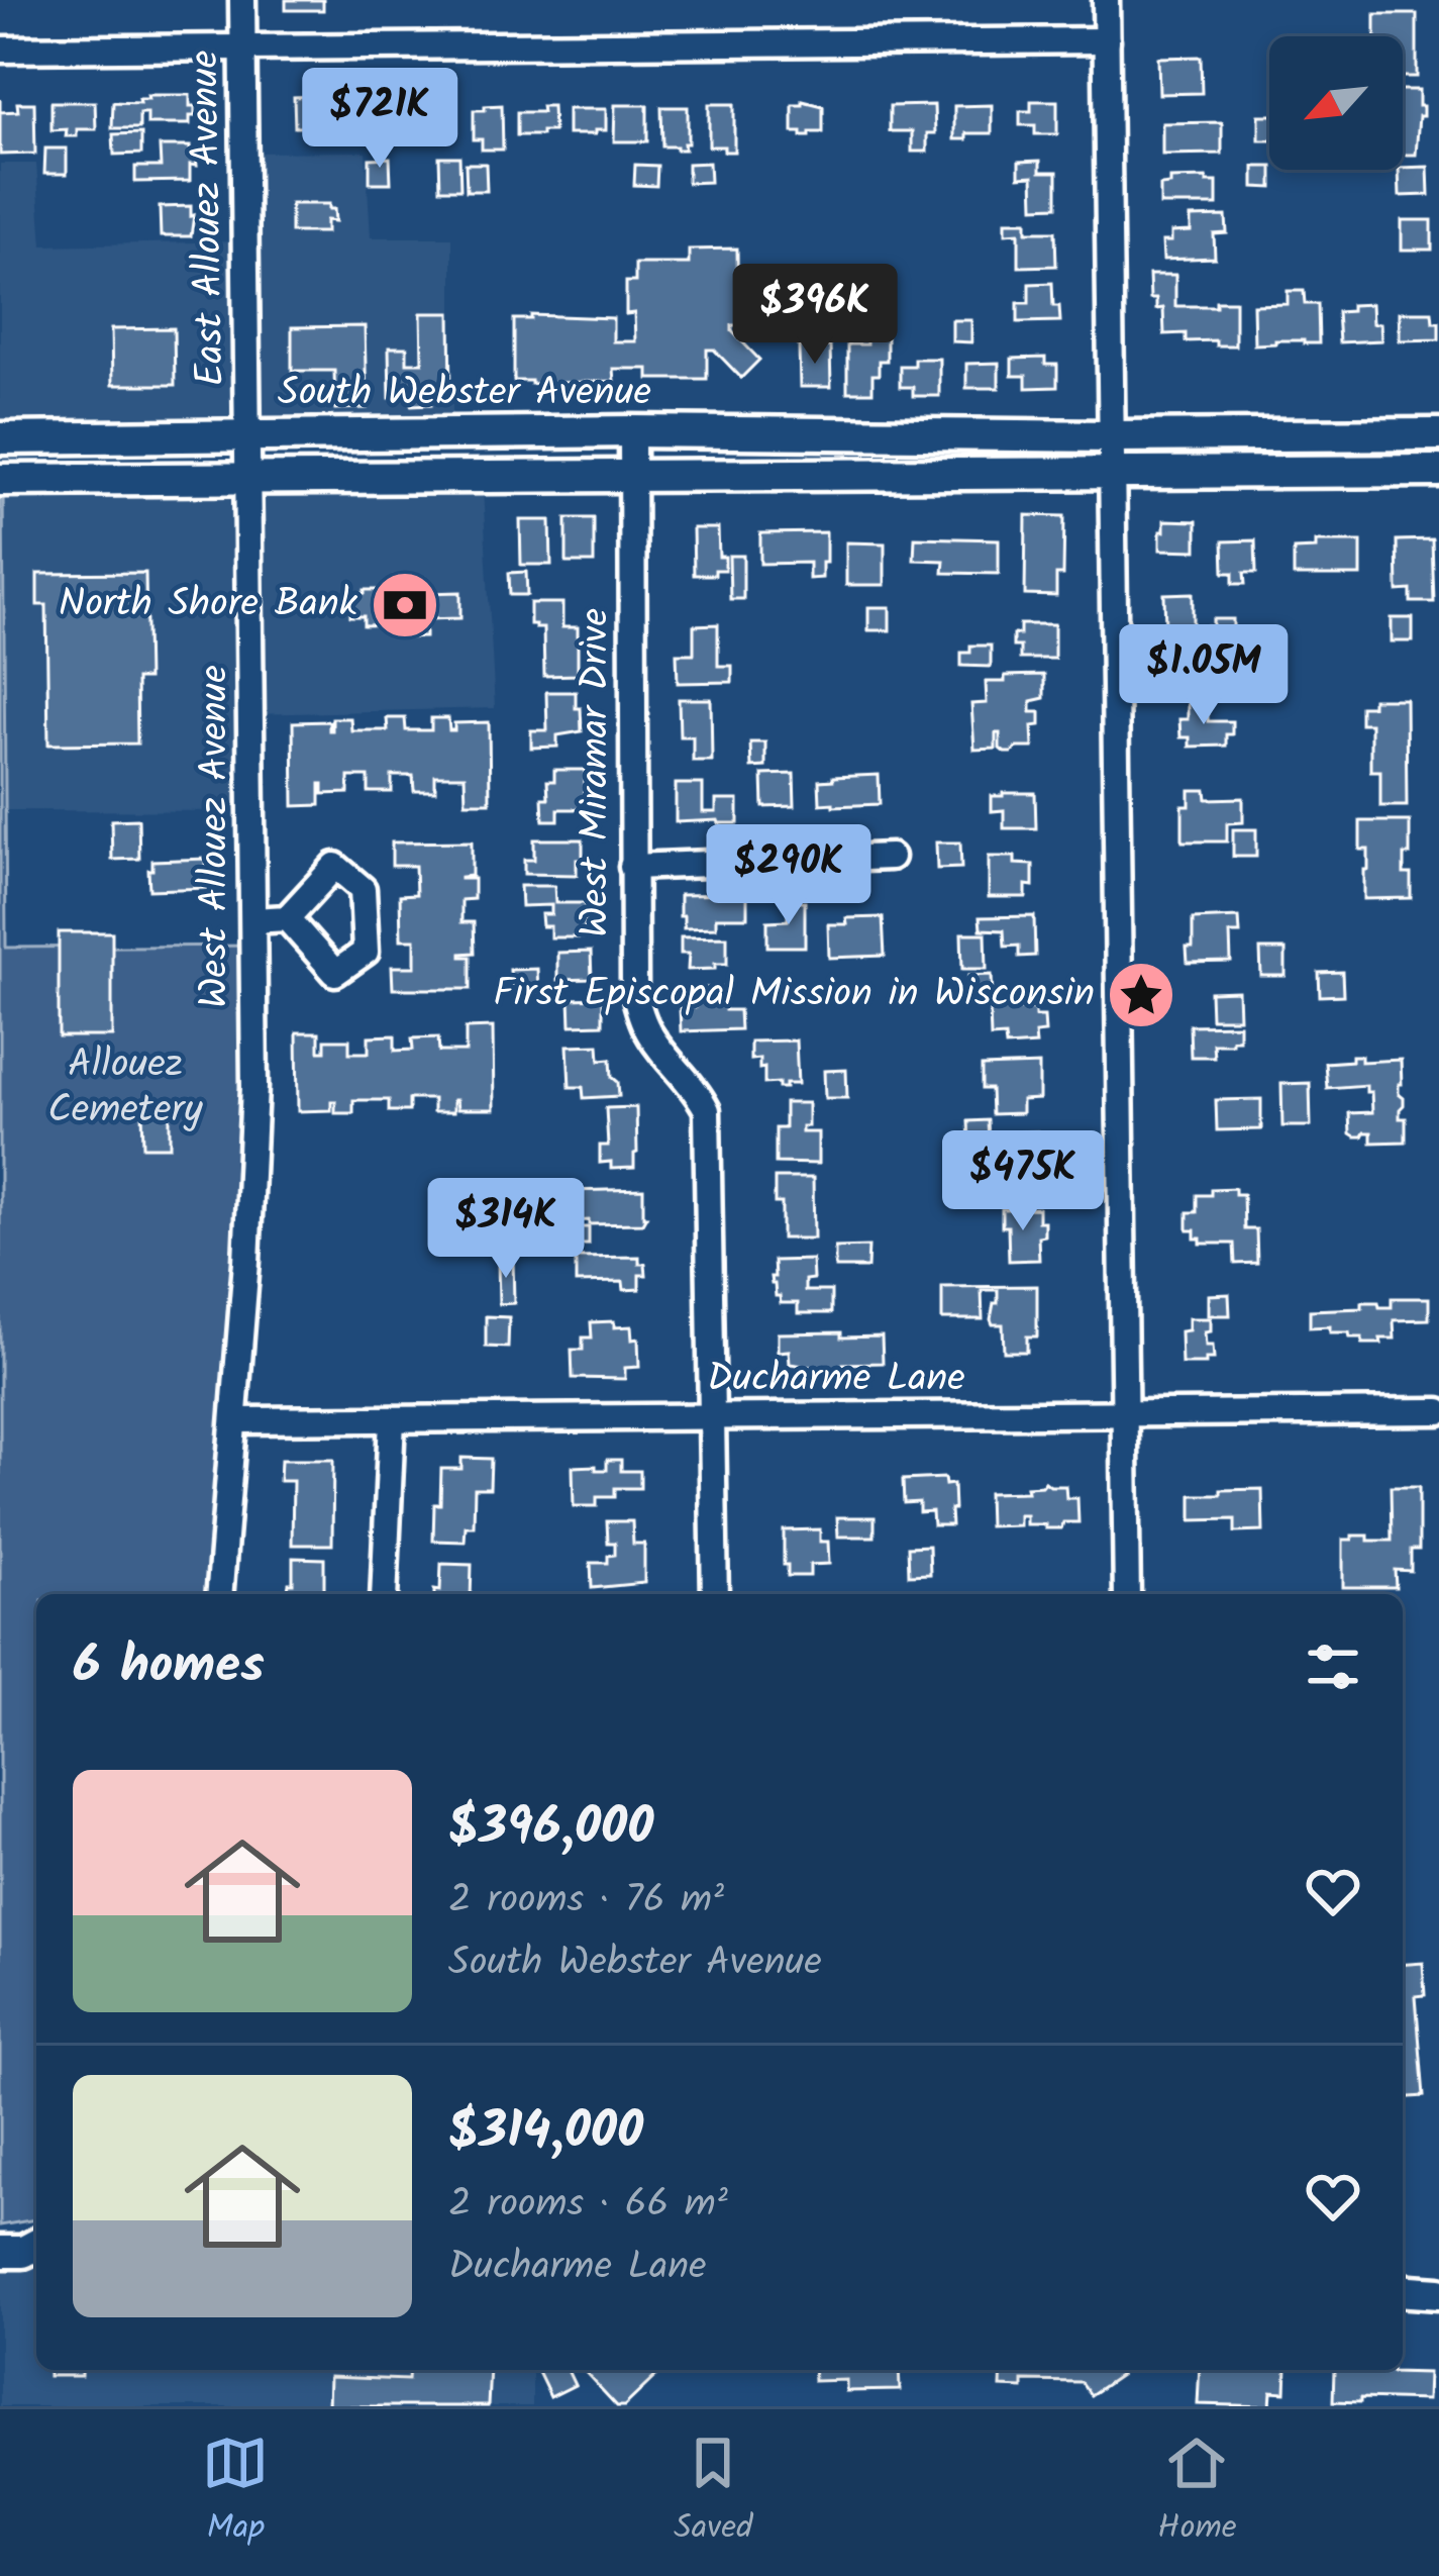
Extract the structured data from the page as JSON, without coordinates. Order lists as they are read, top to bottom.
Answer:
{
  "streets": {
    "main road": ["South Webster Avenue"],
    "street": [
      "East Allouez Avenue",
      "West Miramar Drive",
      "West Allouez Avenue",
      "Ducharme Lane"
    ]
  },
  "crossings": [
    ["East Allouez Avenue", "South Webster Avenue"],
    ["East Allouez Avenue", "West Allouez Avenue"],
    ["South Webster Avenue", "West Miramar Drive"],
    ["South Webster Avenue", "West Allouez Avenue"],
    ["West Miramar Drive", "Ducharme Lane"],
    ["West Allouez Avenue", "Ducharme Lane"]
  ],
  "parks": ["Allouez Cemetery"],
  "places": {
    "bank": ["North Shore Bank"],
    "place": ["First Episcopal Mission in Wisconsin"]
  },
  "north": "bottom left",
  "page": {
    "price": [
      "$721K",
      "$396K",
      "$1.05M",
      "$290K",
      "$475K",
      "$314K"
    ],
    "heading": "6 homes",
    "list": [
      {
        "name": "$396,000",
        "note": "2 rooms · 76 m² · South Webster Avenue"
      },
      {
        "name": "$314,000",
        "note": "2 rooms · 66 m² · Ducharme Lane"
      }
    ],
    "tabs": ["Map", "Saved", "Home"]
  }
}
